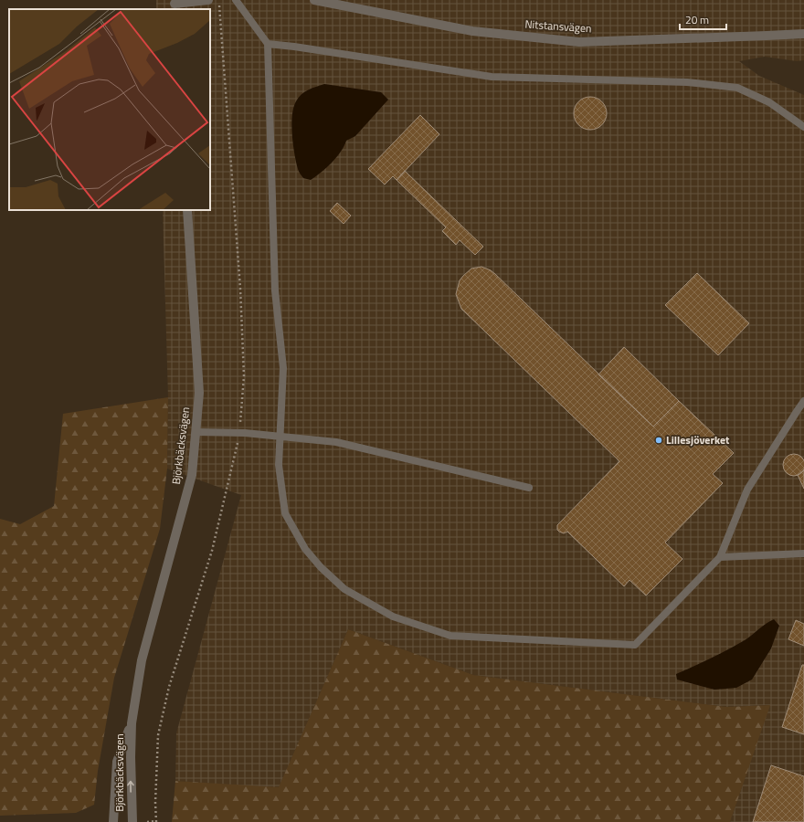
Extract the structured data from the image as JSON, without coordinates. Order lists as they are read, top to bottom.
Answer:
{
  "streets": {
    "street": ["Nitstansvägen", "Björkbäcksvägen"]
  },
  "places": ["Lillesjöverket"],
  "scale_bar": "20 m"
}
